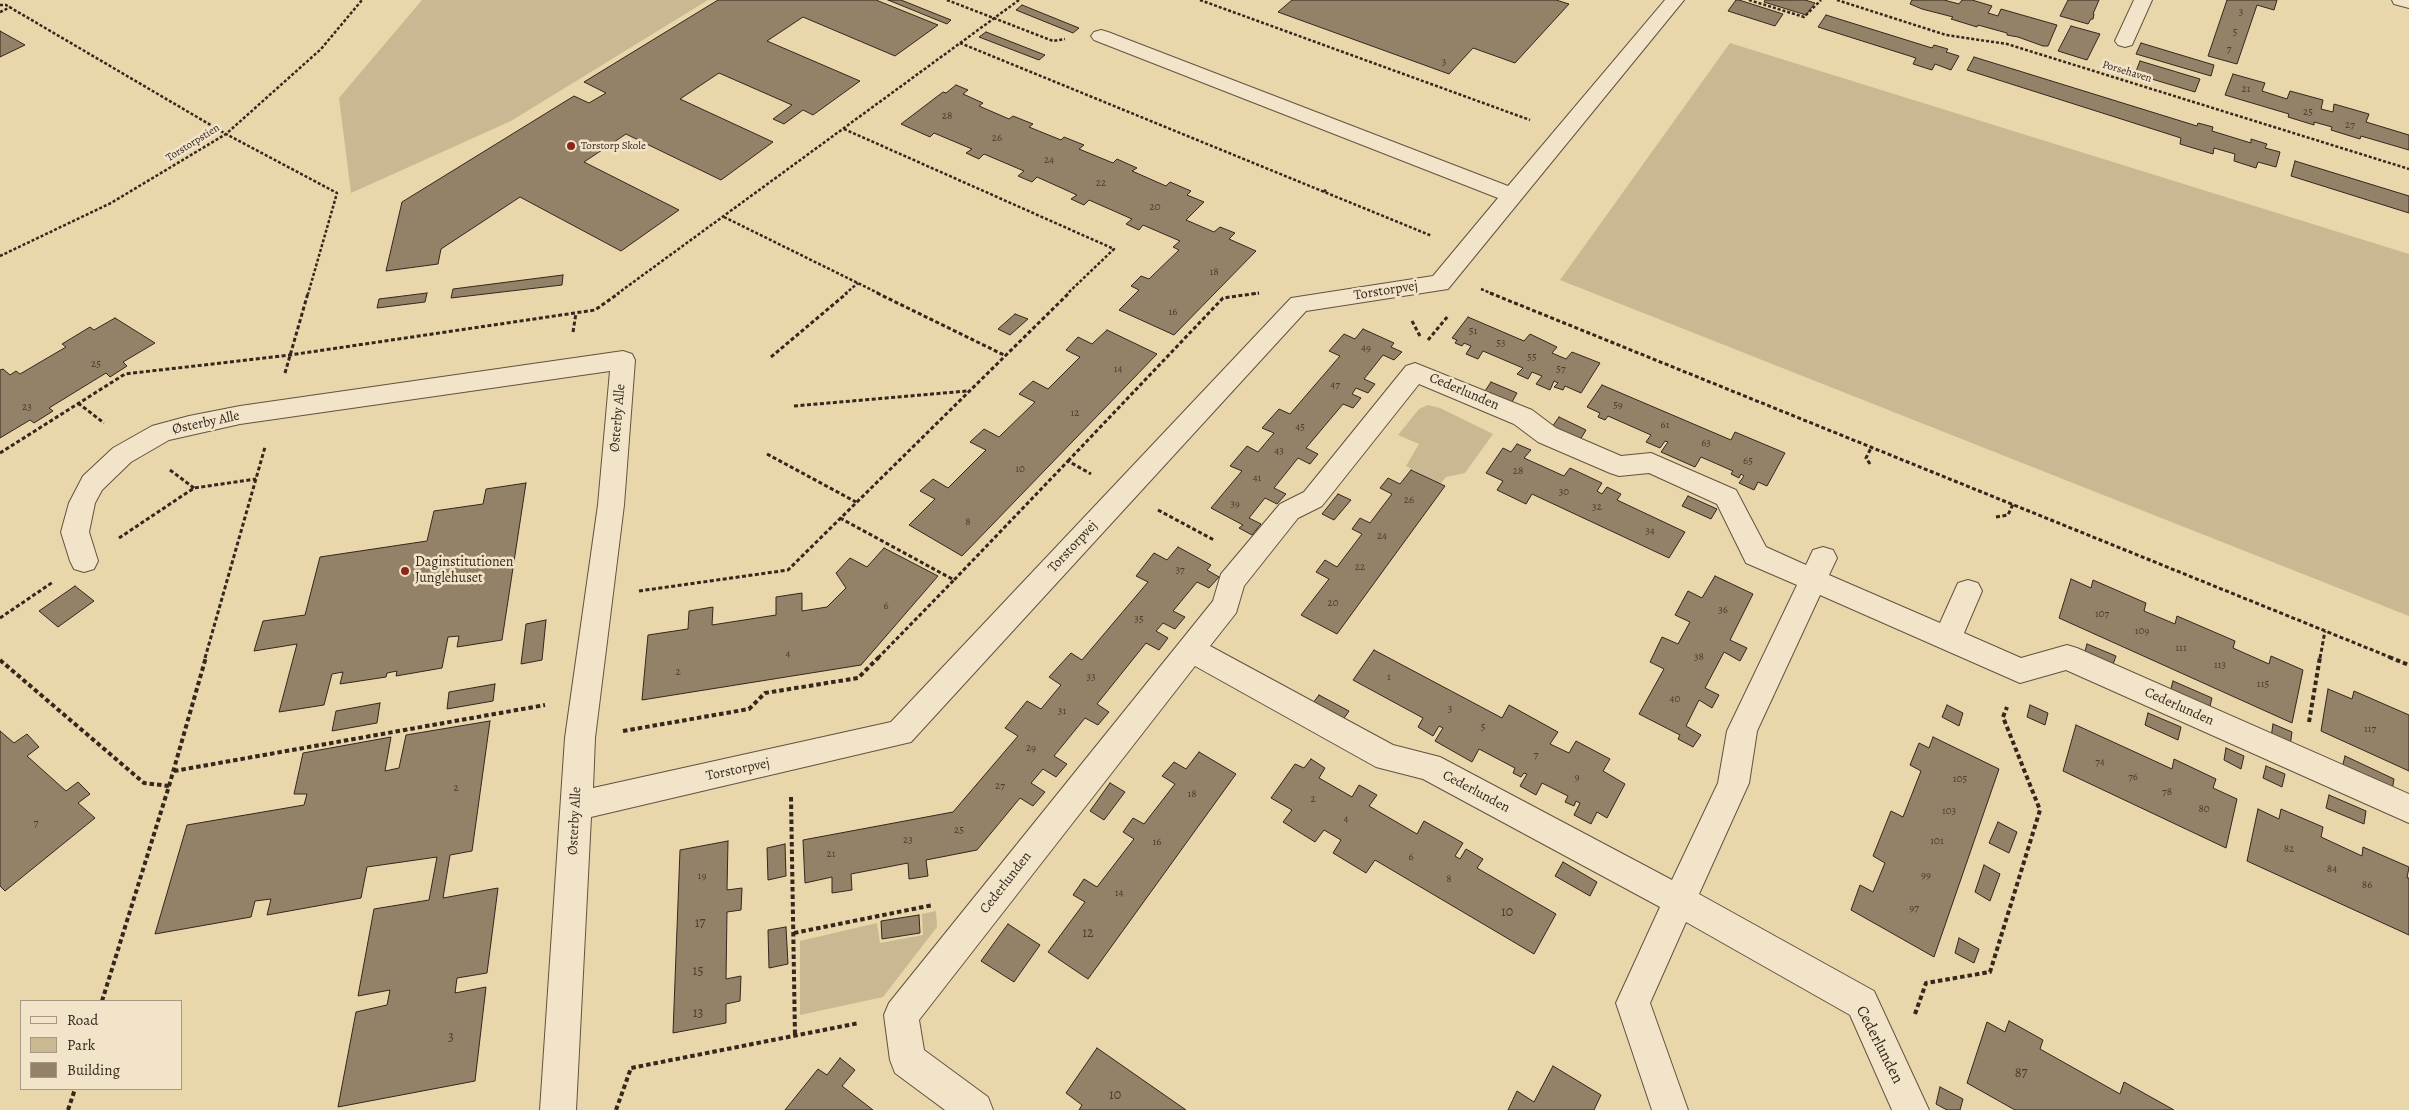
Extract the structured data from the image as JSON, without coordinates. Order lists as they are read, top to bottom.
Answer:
{
  "streets": {
    "street": ["Torstorpvej", "Cederlunden", "Østerby Alle"],
    "path": ["Porsehaven", "Torstorpstien"]
  },
  "crossings": [
    ["Torstorpvej", "Østerby Alle"]
  ],
  "places": ["Torstorp Skole", "Daginstitutionen Junglehuset"],
  "house_numbers": [
    "3",
    "5",
    "7",
    "3",
    "21",
    "25",
    "28",
    "27",
    "26",
    "24",
    "22",
    "20",
    "18",
    "16",
    "51",
    "53",
    "49",
    "55",
    "25",
    "14",
    "57",
    "47",
    "59",
    "23",
    "12",
    "61",
    "45",
    "63",
    "43",
    "65",
    "10",
    "28",
    "41",
    "30",
    "26",
    "39",
    "32",
    "8",
    "34",
    "24",
    "22",
    "37",
    "20",
    "6",
    "36",
    "107",
    "35",
    "109",
    "111",
    "4",
    "38",
    "113",
    "2",
    "33",
    "1",
    "115",
    "40",
    "3",
    "31",
    "5",
    "117",
    "29",
    "7",
    "74",
    "9",
    "76",
    "105",
    "27",
    "2",
    "78",
    "18",
    "2",
    "80",
    "103",
    "4",
    "7",
    "25",
    "23",
    "101",
    "16",
    "82",
    "21",
    "6",
    "84",
    "99",
    "19",
    "8",
    "86",
    "14",
    "97",
    "10",
    "17",
    "12",
    "15",
    "13",
    "3",
    "87",
    "10"
  ],
  "legend": ["Road", "Park", "Building"]
}
